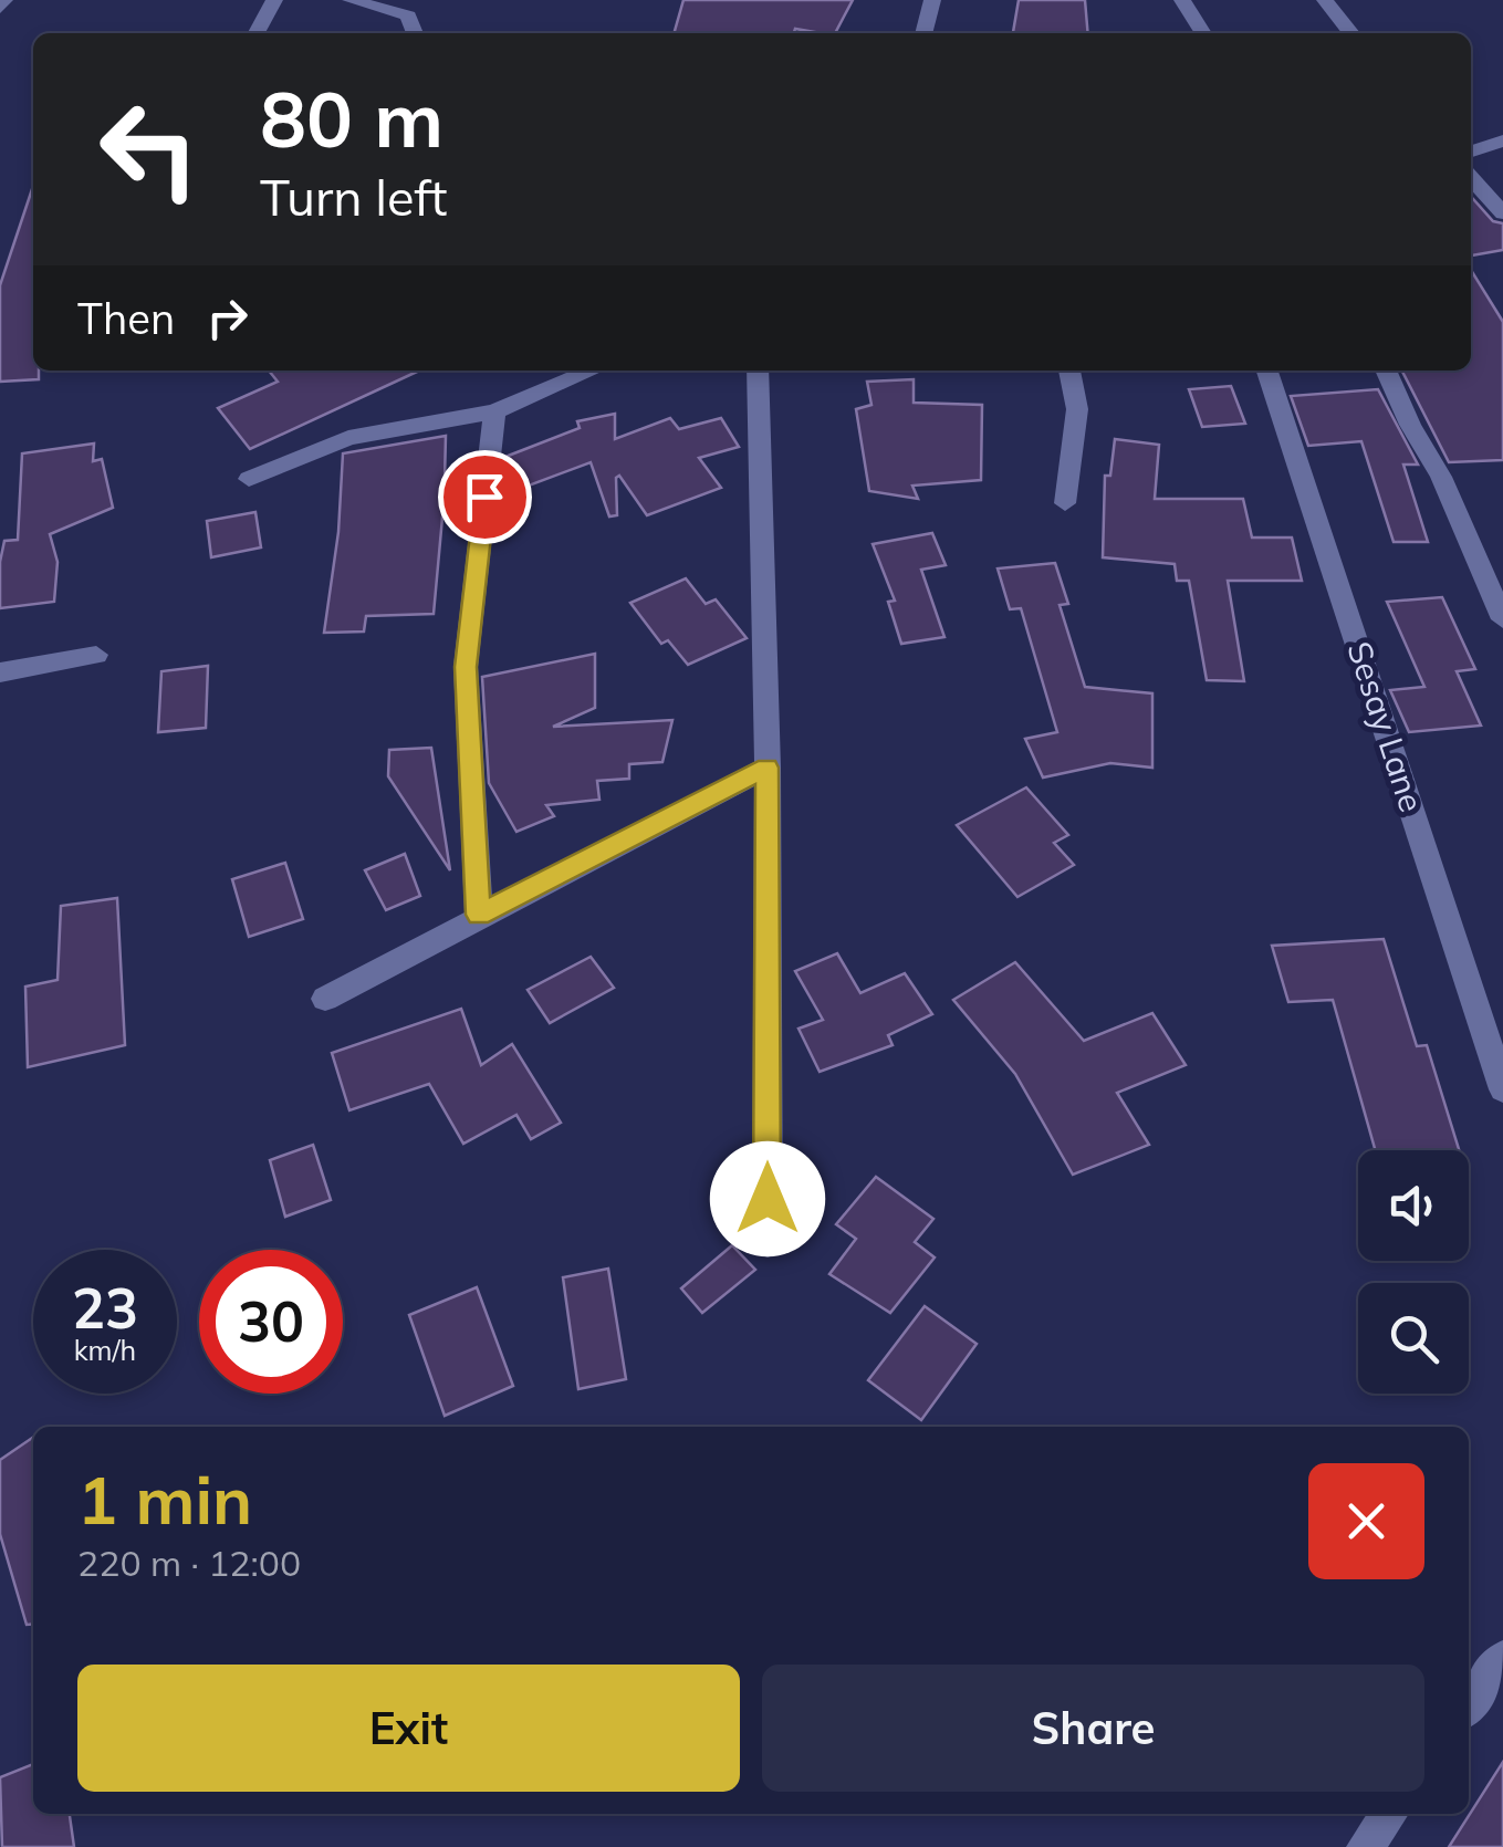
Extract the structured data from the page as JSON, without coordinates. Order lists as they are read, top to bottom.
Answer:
{
  "streets": {
    "street": ["Sesay Lane"]
  },
  "page": {
    "turn": ["80 m", "Turn left"],
    "then": "Then",
    "speed": "23 km/h",
    "limit": "30",
    "heading": ["1 min", "220 m · 12:00"],
    "buttons": ["Exit", "Share"]
  }
}
